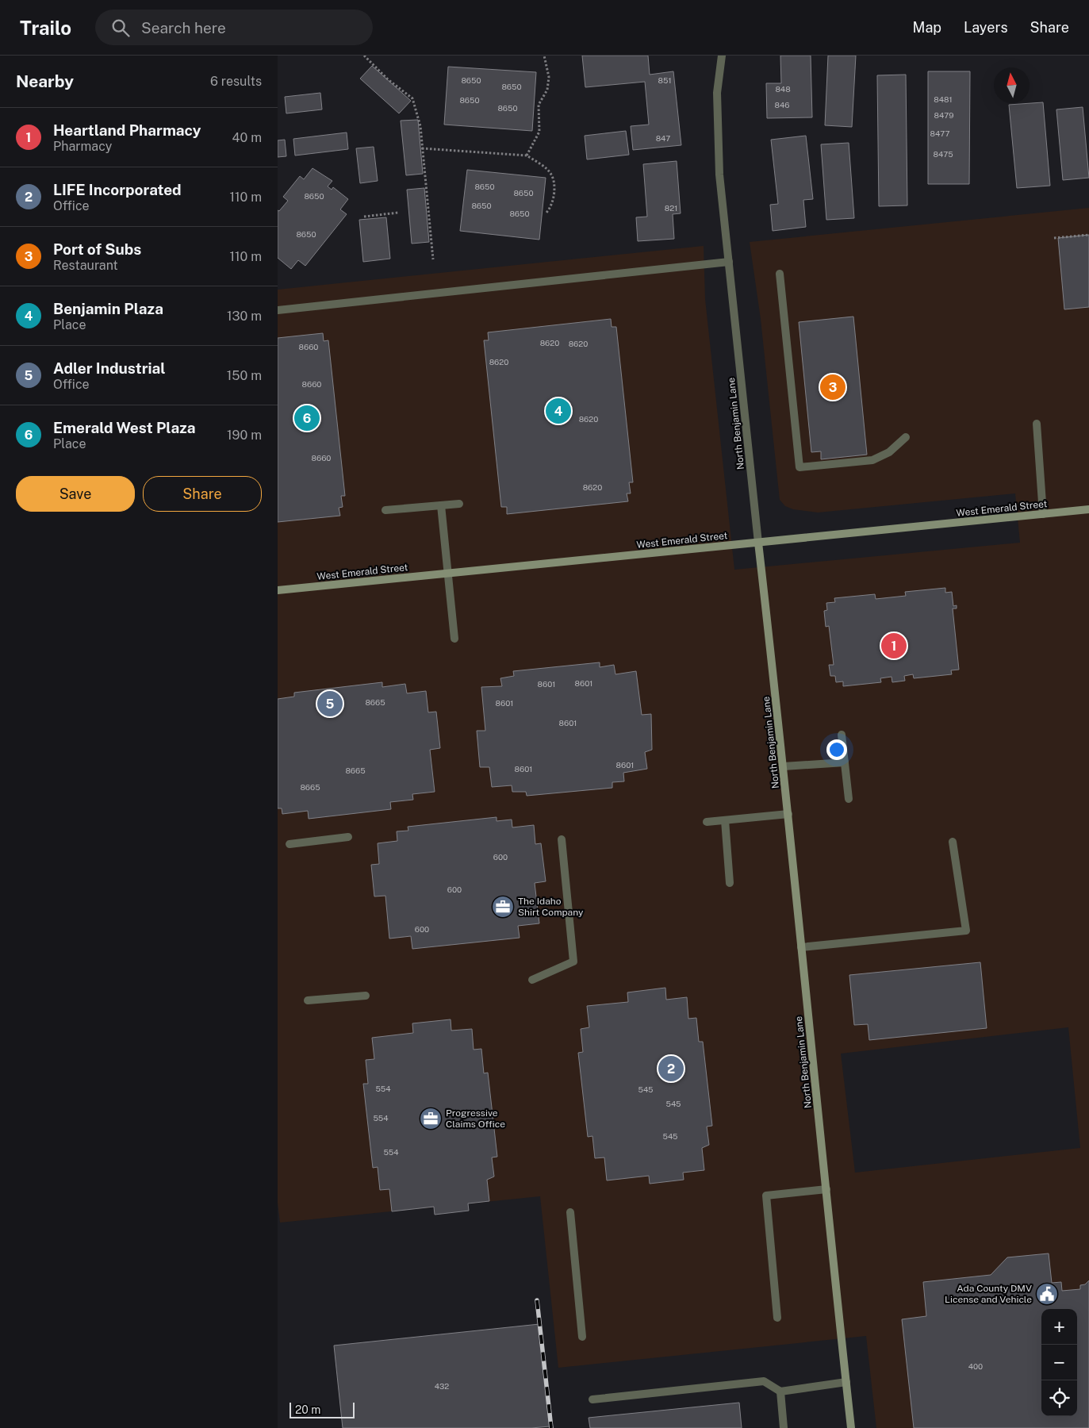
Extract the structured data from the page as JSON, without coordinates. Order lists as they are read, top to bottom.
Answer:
{
  "streets": {
    "street": ["North Benjamin Lane", "West Emerald Street"]
  },
  "crossings": [
    ["North Benjamin Lane", "West Emerald Street"]
  ],
  "places": {
    "office": ["The Idaho Shirt Company", "Progressive Claims Office"],
    "public building": ["Ada County DMV License and Vehicle"]
  },
  "house_numbers": [
    "8650",
    "851",
    "8650",
    "848",
    "8481",
    "8650",
    "846",
    "8650",
    "8479",
    "8477",
    "847",
    "8475",
    "8650",
    "8650",
    "8650",
    "8650",
    "821",
    "8650",
    "8650",
    "8620",
    "8620",
    "8660",
    "8620",
    "8660",
    "8620",
    "8660",
    "8620",
    "8601",
    "8601",
    "8665",
    "8601",
    "8601",
    "8601",
    "8601",
    "8665",
    "8665",
    "600",
    "600",
    "600",
    "554",
    "545",
    "545",
    "554",
    "545",
    "554",
    "400",
    "432"
  ],
  "scale_bar": "20 m",
  "north": "top",
  "page": {
    "header": "Trailo",
    "search": "Search here",
    "nav": ["Map", "Layers", "Share"],
    "heading": ["Nearby", "6 results"],
    "list": [
      {
        "mark": "1",
        "name": "Heartland Pharmacy",
        "note": "Pharmacy",
        "value": "40 m"
      },
      {
        "mark": "2",
        "name": "LIFE Incorporated",
        "note": "Office",
        "value": "110 m"
      },
      {
        "mark": "3",
        "name": "Port of Subs",
        "note": "Restaurant",
        "value": "110 m"
      },
      {
        "mark": "4",
        "name": "Benjamin Plaza",
        "note": "Place",
        "value": "130 m"
      },
      {
        "mark": "5",
        "name": "Adler Industrial",
        "note": "Office",
        "value": "150 m"
      },
      {
        "mark": "6",
        "name": "Emerald West Plaza",
        "note": "Place",
        "value": "190 m"
      }
    ],
    "pins": [
      "3",
      "4",
      "6",
      "1",
      "5",
      "2"
    ],
    "buttons": ["Save", "Share"],
    "map_buttons": ["+", "−"],
    "scale": "20 m"
  }
}
